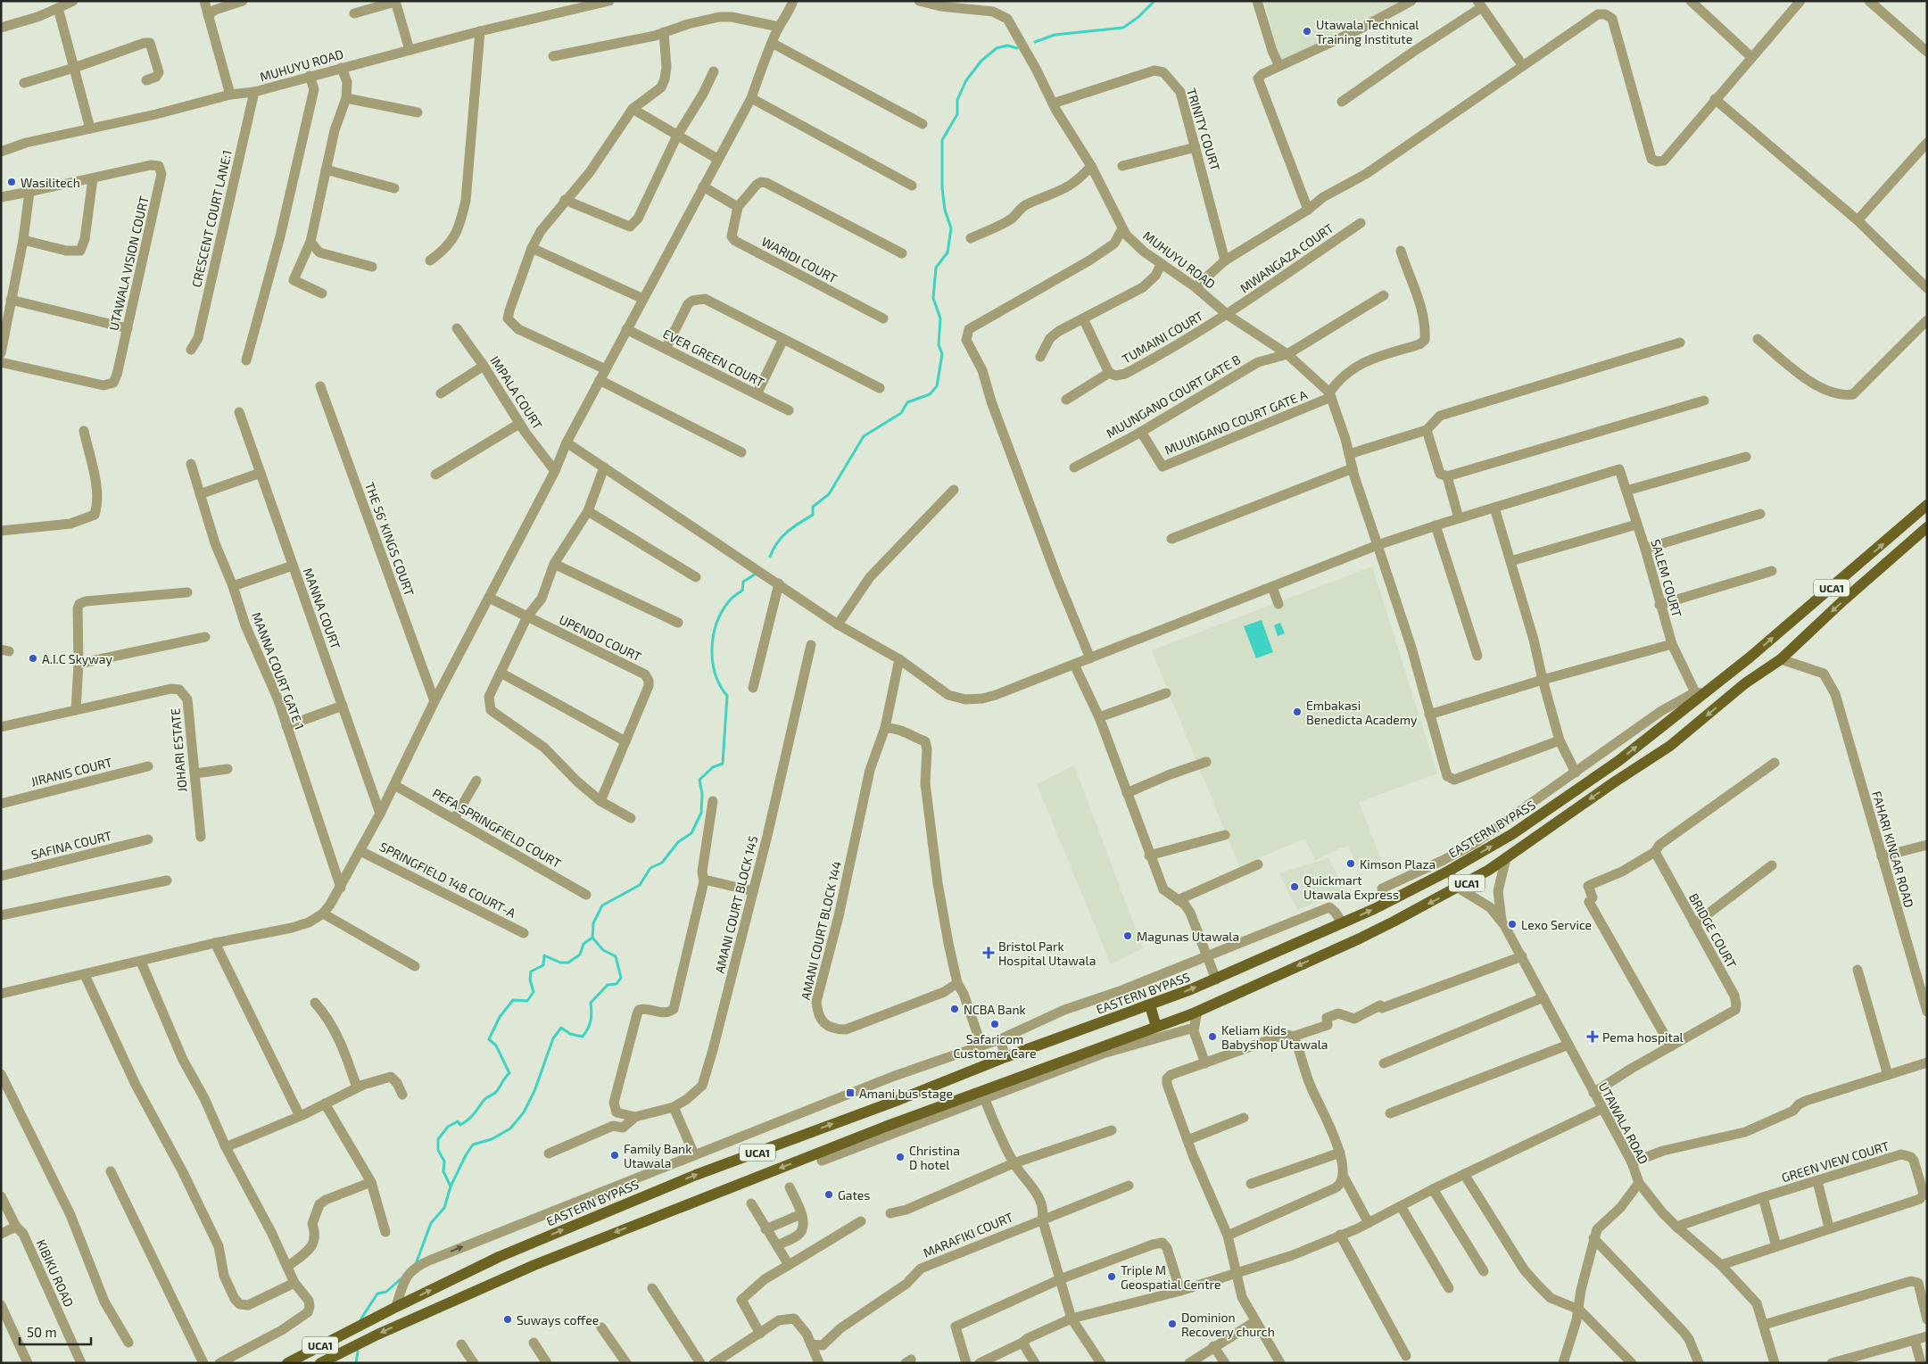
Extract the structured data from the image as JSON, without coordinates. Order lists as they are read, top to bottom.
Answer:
{
  "streets": {
    "main road": ["UCA1", "EASTERN BYPASS"],
    "street": [
      "MUHUYU ROAD",
      "TRINITY COURT",
      "CRESCENT COURT LANE:1",
      "MWANGAZA COURT",
      "WARIDI COURT",
      "UTAWALA VISION COURT",
      "TUMAINI COURT",
      "EVER GREEN COURT",
      "IMPALA COURT",
      "MUUNGANO COURT GATE B",
      "MUUNGANO COURT GATE A",
      "THE 56' KINGS COURT",
      "SALEM COURT",
      "MANNA COURT",
      "UPENDO COURT",
      "MANNA COURT GATE 1",
      "JOHARI ESTATE",
      "JIRANIS COURT",
      "PEFA SPRINGFIELD COURT",
      "SAFINA COURT",
      "FAHARI KINCAR ROAD",
      "SPRINGFIELD 148 COURT-A",
      "AMANI COURT BLOCK 145",
      "AMANI COURT BLOCK 144",
      "BRIDGE COURT",
      "UTAWALA ROAD",
      "GREEN VIEW COURT",
      "MARAFIKI COURT",
      "KIBIKU ROAD"
    ]
  },
  "crossings": [
    ["MUHUYU ROAD", "TRINITY COURT"],
    ["MUHUYU ROAD", "CRESCENT COURT LANE:1"],
    ["MUHUYU ROAD", "MWANGAZA COURT"],
    ["MUHUYU ROAD", "TUMAINI COURT"],
    ["MUHUYU ROAD", "MUUNGANO COURT GATE B"],
    ["MUHUYU ROAD", "MUUNGANO COURT GATE A"],
    ["MWANGAZA COURT", "TUMAINI COURT"],
    ["MUUNGANO COURT GATE B", "MUUNGANO COURT GATE A"],
    ["SALEM COURT", "EASTERN BYPASS"],
    ["UCA1", "FAHARI KINCAR ROAD"],
    ["UCA1", "UTAWALA ROAD"],
    ["BRIDGE COURT", "UTAWALA ROAD"],
    ["UTAWALA ROAD", "GREEN VIEW COURT"]
  ],
  "places": {
    "other": [
      "Utawala Technical Training Institute",
      "Wasilitech",
      "A.I.C Skyway",
      "Embakasi Benedicta Academy",
      "Kimson Plaza",
      "Quickmart Utawala Express",
      "Lexo Service",
      "Magunas Utawala",
      "NCBA Bank",
      "Safaricom Customer Care",
      "Keliam Kids Babyshop Utawala",
      "Family Bank Utawala",
      "Christina D hotel",
      "Gates",
      "Triple M Geospatial Centre",
      "Suways coffee",
      "Dominion Recovery church"
    ],
    "health": ["Bristol Park Hospital Utawala", "Pema hospital"],
    "transit": ["Amani bus stage"]
  },
  "scale_bar": "50 m"
}
